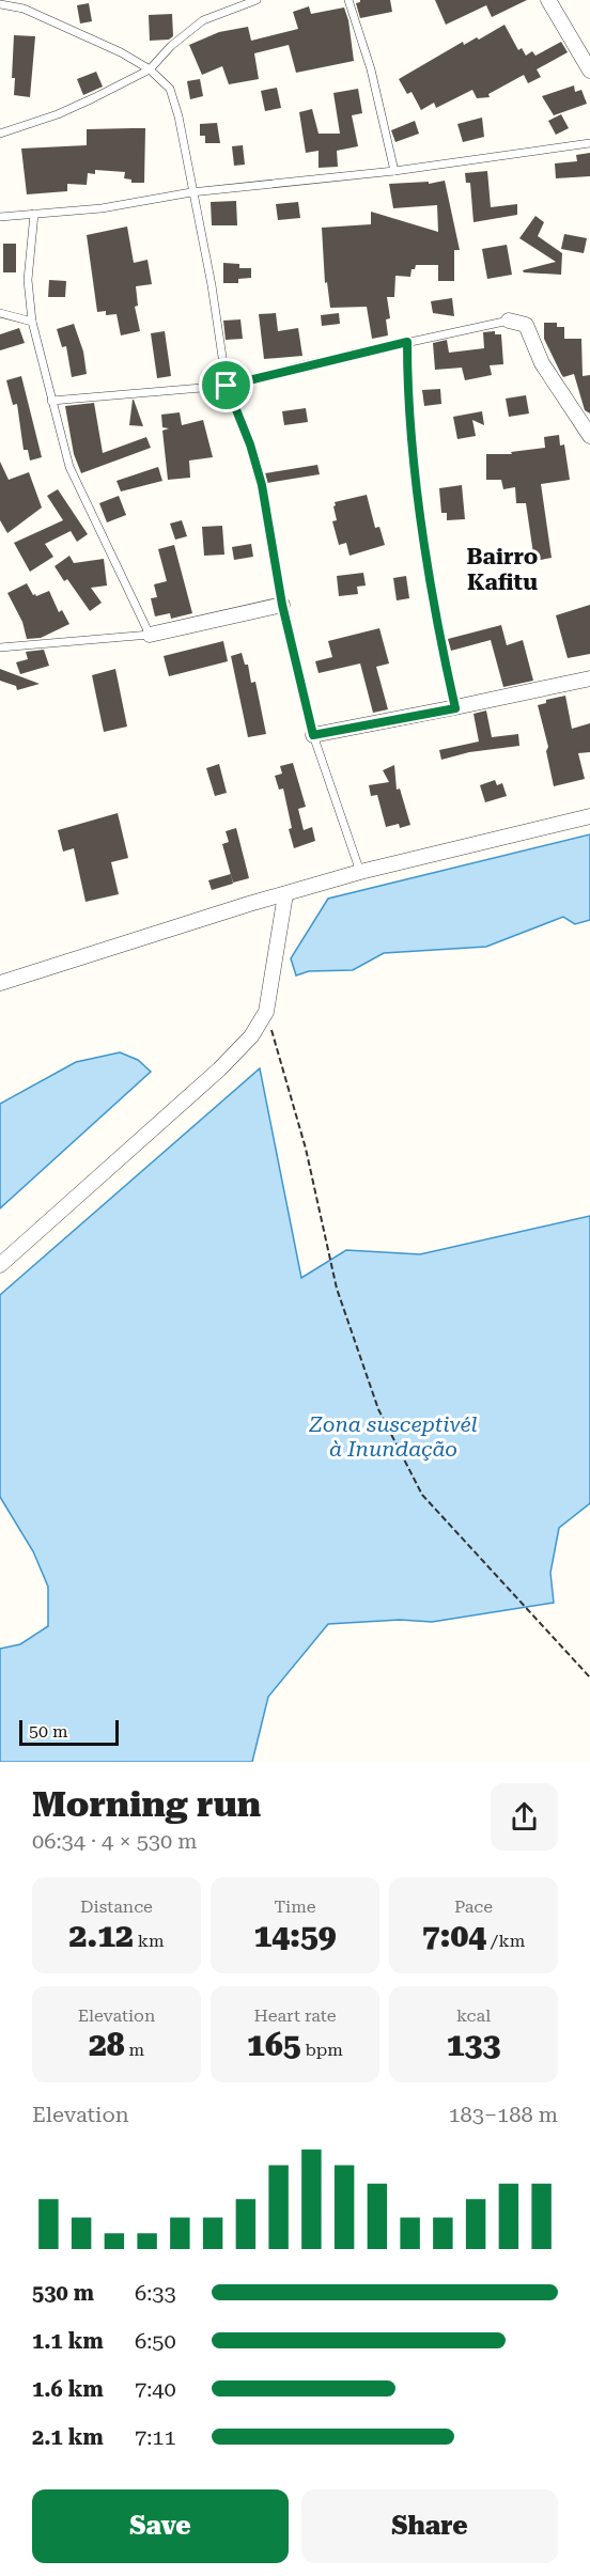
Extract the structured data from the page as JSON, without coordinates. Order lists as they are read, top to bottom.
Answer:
{
  "districts": ["Bairro Kafitu"],
  "water": ["Zona susceptivél à Inundação"],
  "scale_bar": "50 m",
  "page": {
    "scale": "50 m",
    "heading": ["Morning run", "06:34 · 4 × 530 m"],
    "stats": [
      ["Distance", "2.12 km"],
      ["Time", "14:59"],
      ["Pace", "7:04 /km"],
      ["Elevation", "28 m"],
      ["Heart rate", "165 bpm"],
      ["kcal", "133"]
    ],
    "chart": ["Elevation", "183–188 m"],
    "list": [
      {
        "name": "530 m",
        "note": "6:33"
      },
      {
        "name": "1.1 km",
        "note": "6:50"
      },
      {
        "name": "1.6 km",
        "note": "7:40"
      },
      {
        "name": "2.1 km",
        "note": "7:11"
      }
    ],
    "buttons": ["Save", "Share"]
  }
}
